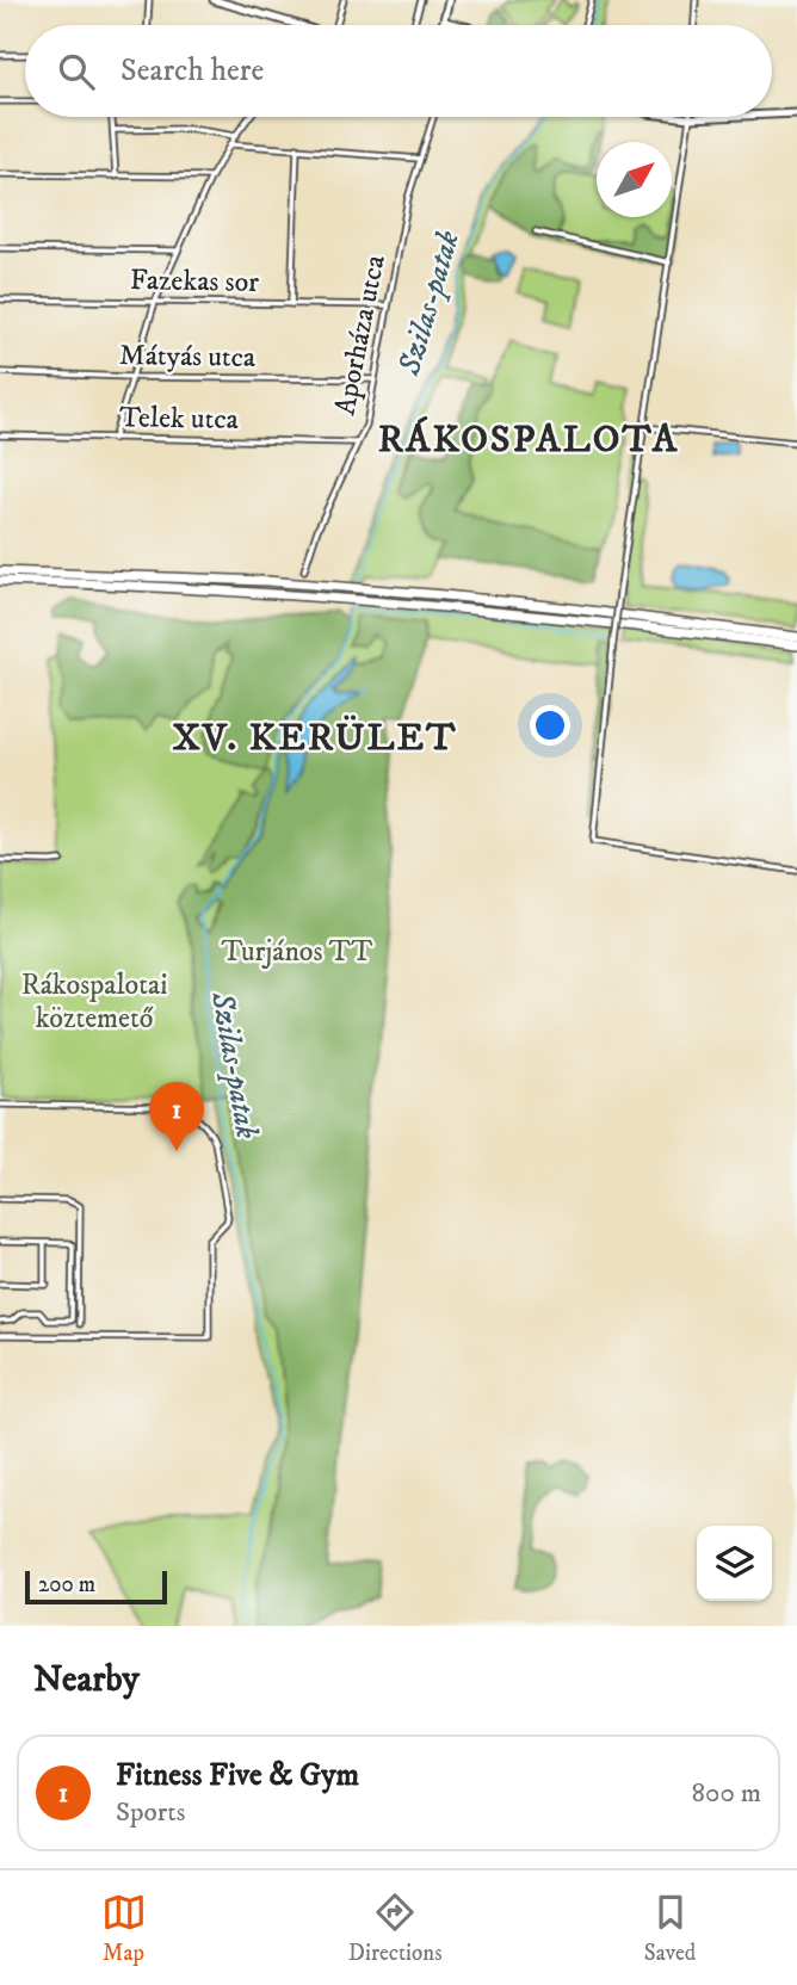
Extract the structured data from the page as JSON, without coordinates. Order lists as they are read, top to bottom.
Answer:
{
  "streets": {
    "street": [
      "Fazekas sor",
      "Aporháza utca",
      "Mátyás utca",
      "Telek utca"
    ]
  },
  "crossings": [
    ["Fazekas sor", "Aporháza utca"],
    ["Aporháza utca", "Mátyás utca"],
    ["Aporháza utca", "Telek utca"]
  ],
  "districts": ["RÁKOSPALOTA", "XV. KERÜLET"],
  "water": ["Szilas-patak"],
  "parks": ["Turjános TT", "Rákospalotai köztemető"],
  "scale_bar": "200 m",
  "north": "top right",
  "page": {
    "search": "Search here",
    "pins": "1",
    "scale": "200 m",
    "heading": "Nearby",
    "list": [
      {
        "mark": "1",
        "name": "Fitness Five & Gym",
        "note": "Sports",
        "value": "800 m"
      }
    ],
    "nav": ["Map", "Directions", "Saved"]
  }
}
